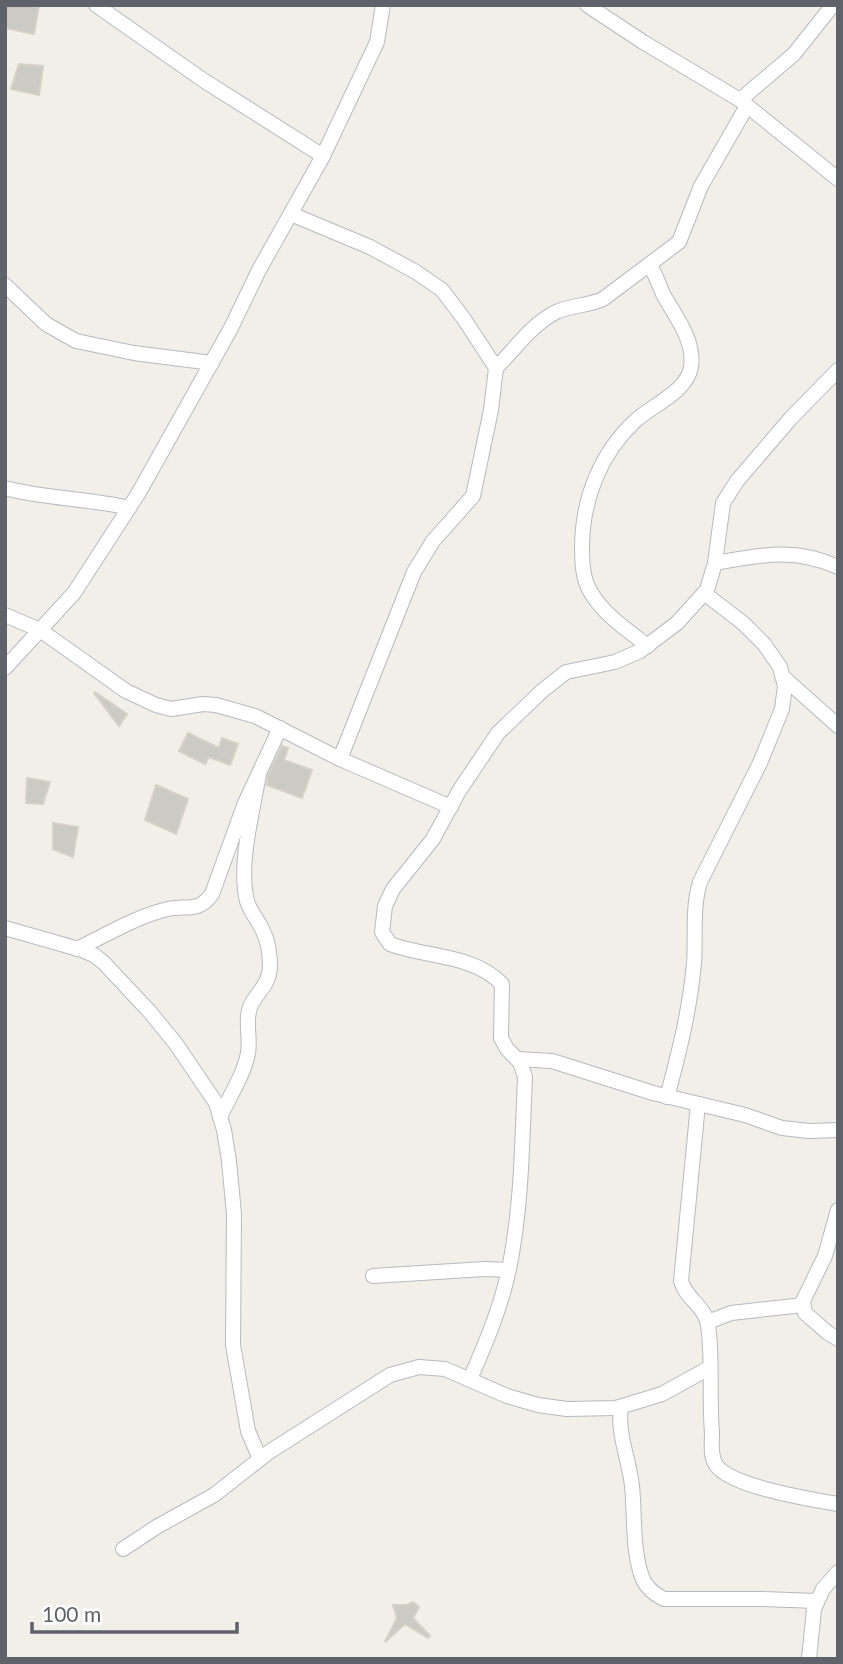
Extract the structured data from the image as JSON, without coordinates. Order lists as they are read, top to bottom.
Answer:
{
  "scale_bar": "100 m"
}
